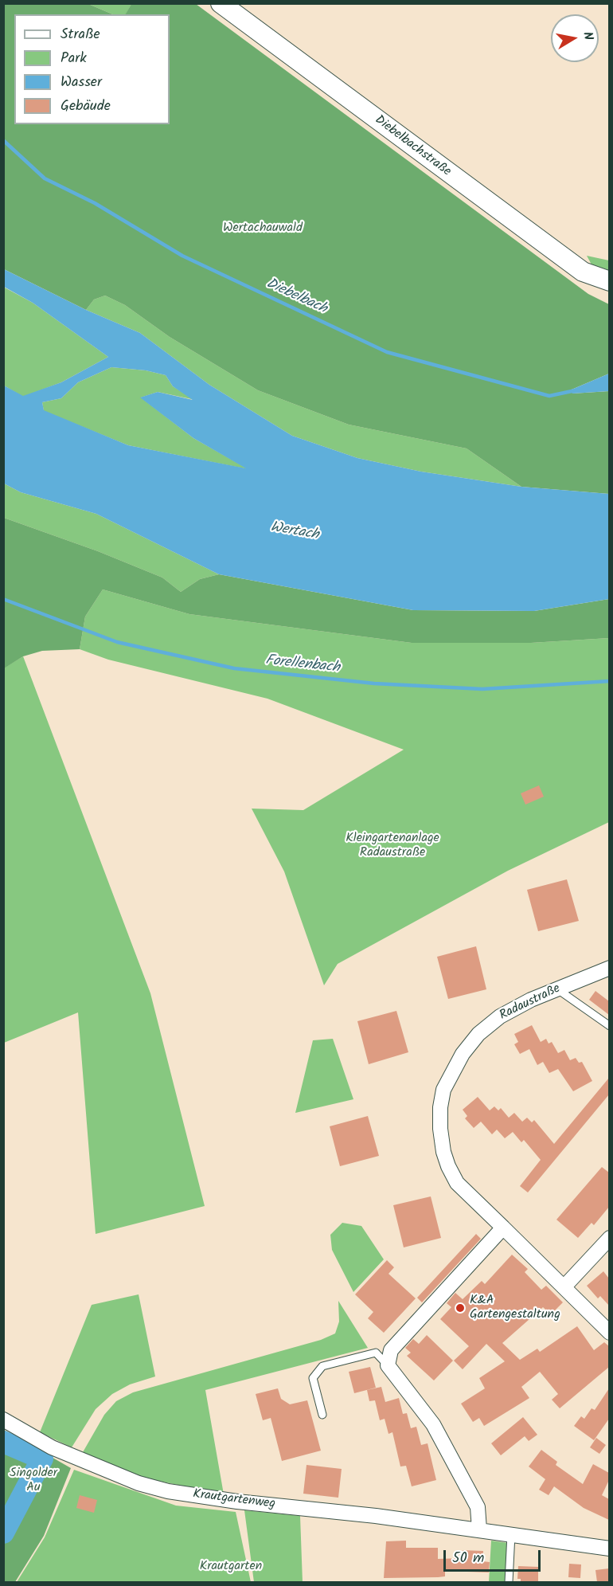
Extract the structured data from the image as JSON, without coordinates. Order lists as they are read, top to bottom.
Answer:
{
  "streets": {
    "street": ["Diebelbachstraße", "Radaustraße", "Krautgartenweg"]
  },
  "water": ["Diebelbach", "Wertach", "Forellenbach"],
  "parks": [
    "Wertachauwald",
    "Kleingartenanlage Radaustraße",
    "Singolder Au",
    "Krautgarten"
  ],
  "places": ["K&A Gartengestaltung"],
  "legend": [
    "Straße",
    "Park",
    "Wasser",
    "Gebäude"
  ],
  "scale_bar": "50 m",
  "north": "right"
}
